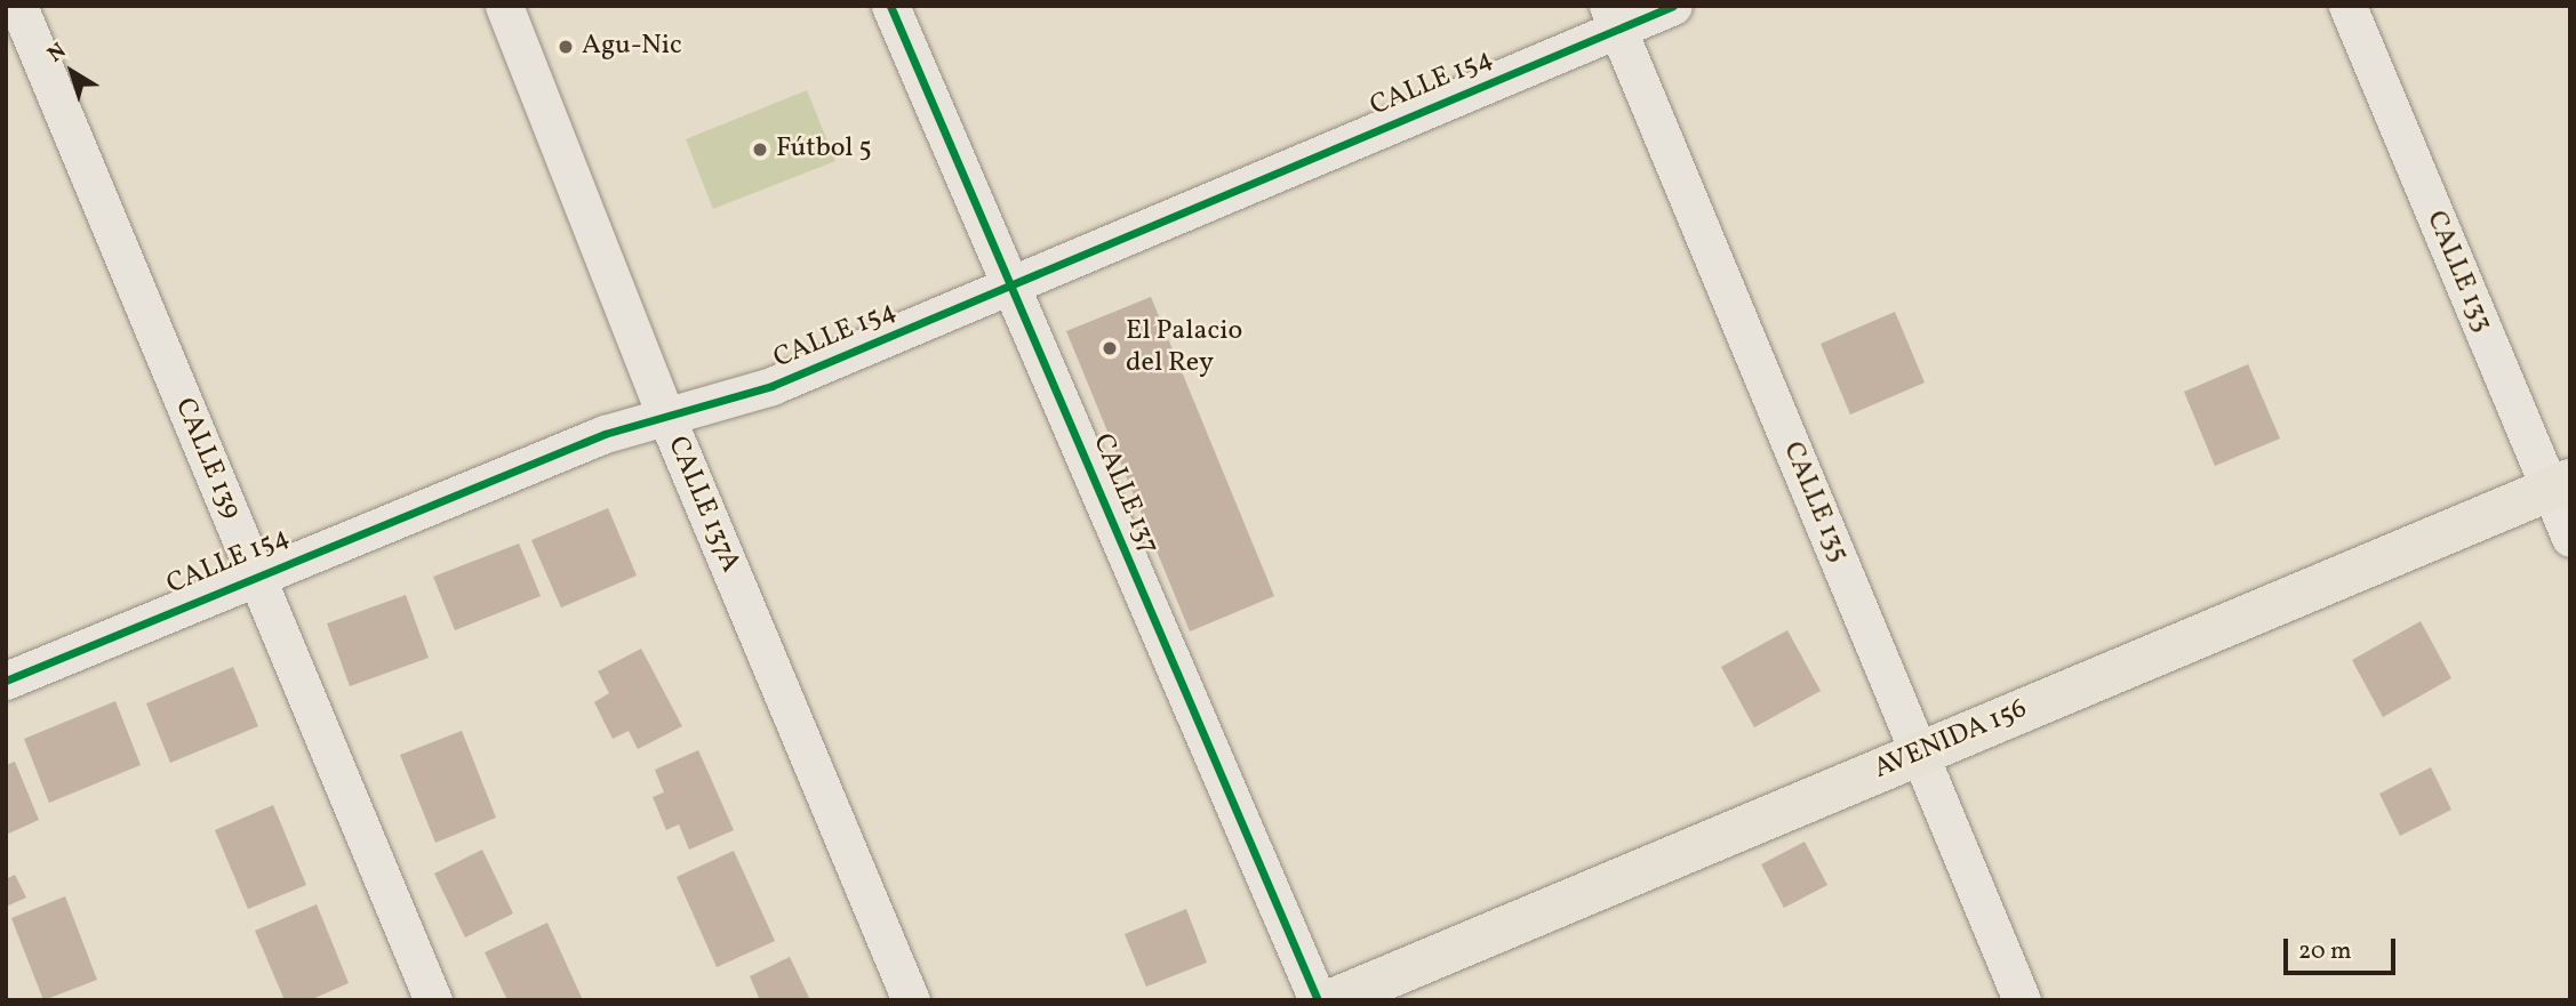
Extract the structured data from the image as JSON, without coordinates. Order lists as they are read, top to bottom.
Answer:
{
  "streets": {
    "main road": ["AVENIDA 156"],
    "street": [
      "CALLE 154",
      "CALLE 133",
      "CALLE 139",
      "CALLE 137",
      "CALLE 135",
      "CALLE 137A"
    ]
  },
  "crossings": [
    ["CALLE 154", "CALLE 139"],
    ["CALLE 154", "CALLE 137"],
    ["CALLE 154", "CALLE 135"],
    ["CALLE 154", "CALLE 137A"],
    ["CALLE 133", "AVENIDA 156"],
    ["CALLE 135", "AVENIDA 156"]
  ],
  "places": ["Agu-Nic", "Fútbol 5", "El Palacio del Rey"],
  "scale_bar": "20 m",
  "north": "top left"
}
